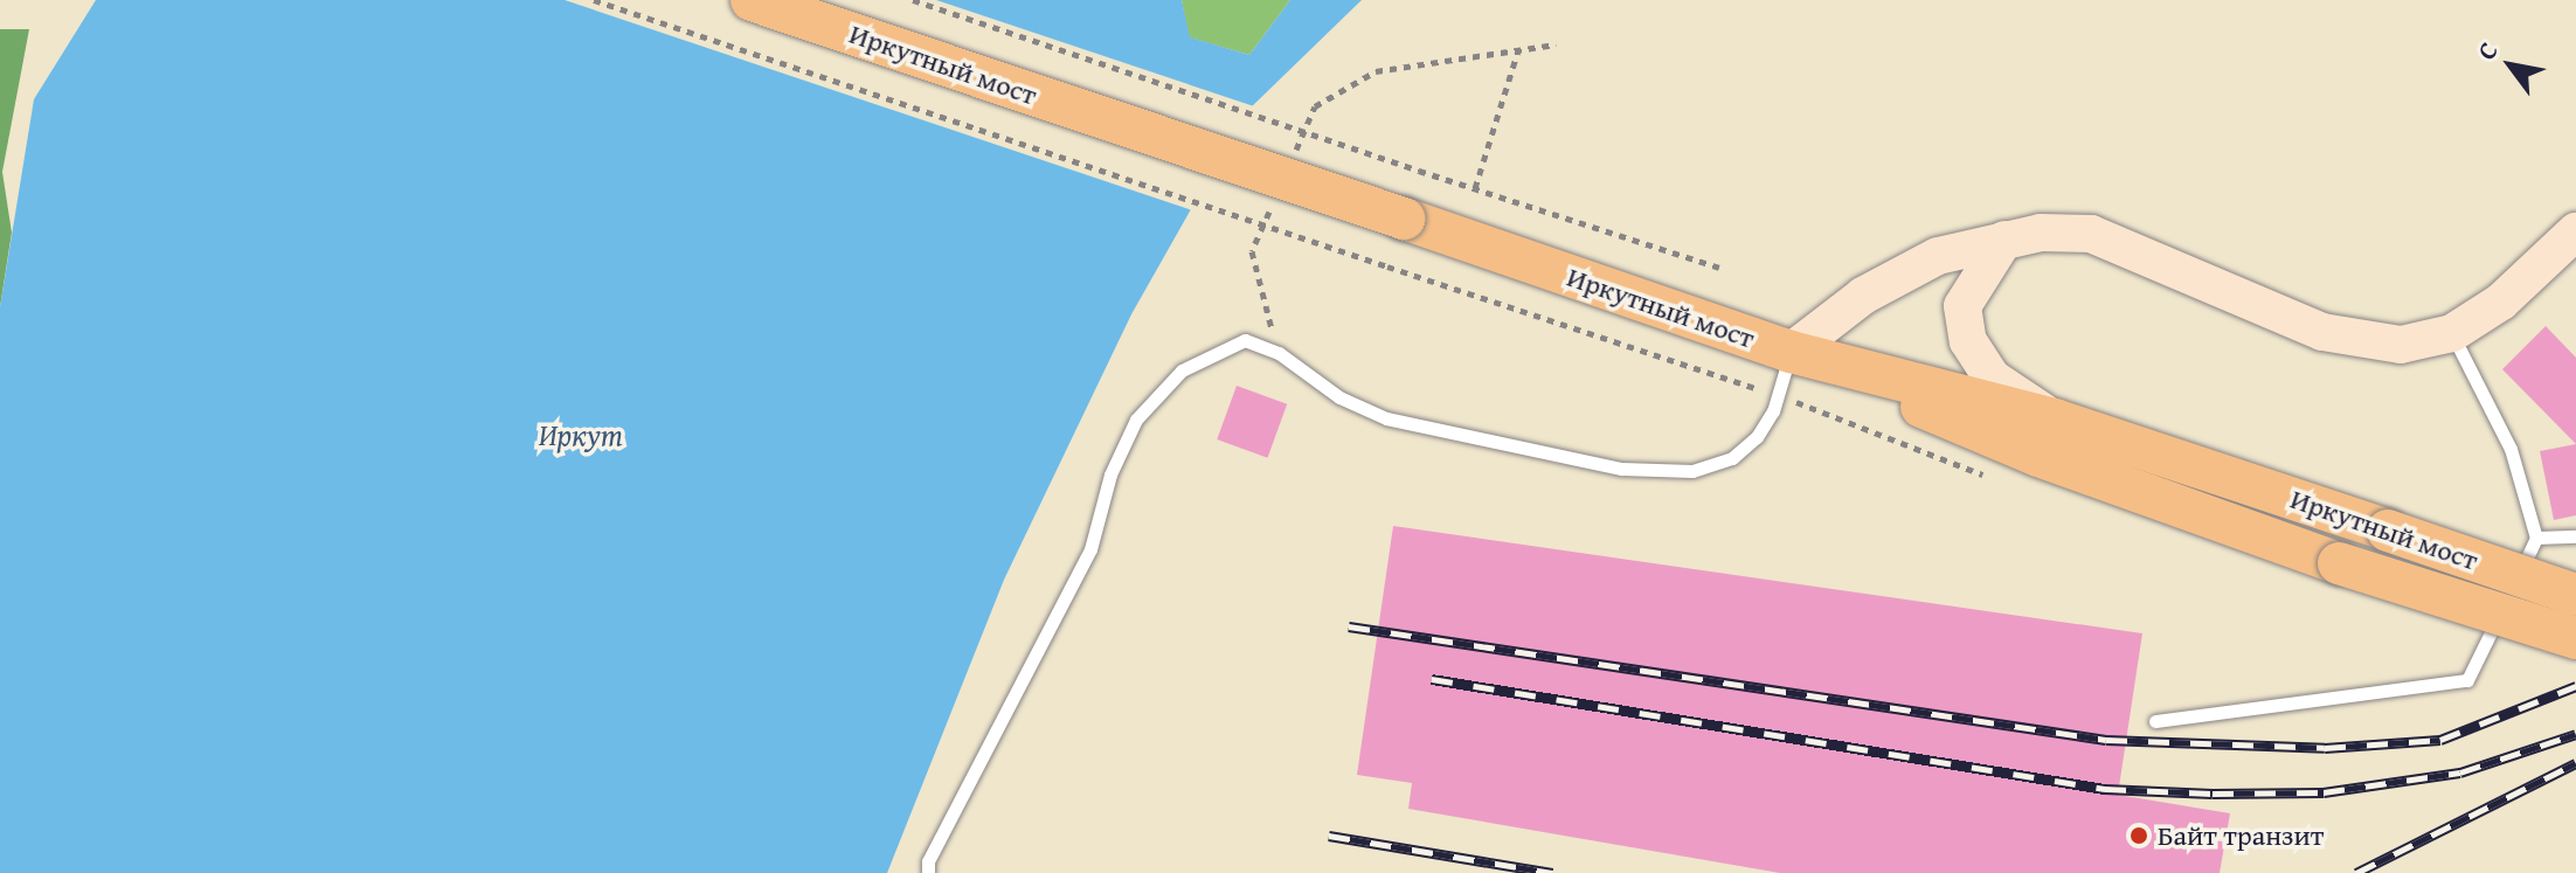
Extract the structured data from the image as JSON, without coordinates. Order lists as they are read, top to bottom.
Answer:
{
  "streets": {
    "main road": ["Иркутный мост"]
  },
  "water": ["Иркут"],
  "places": ["Байт транзит"],
  "north": "top left"
}
